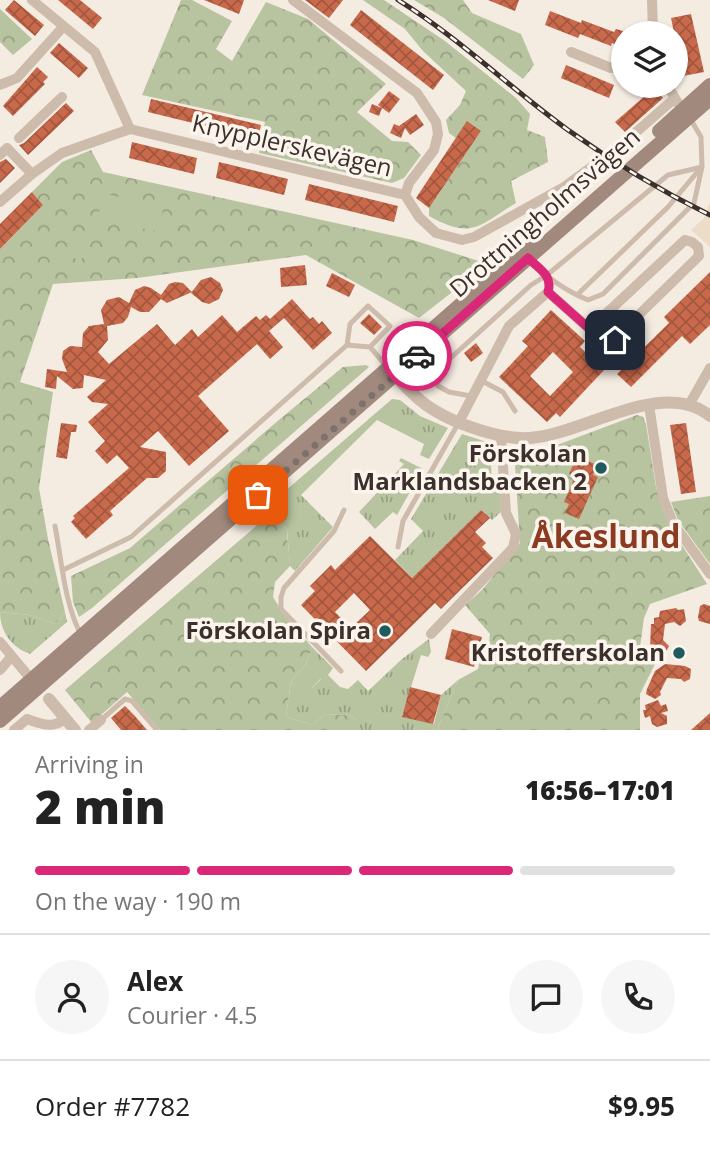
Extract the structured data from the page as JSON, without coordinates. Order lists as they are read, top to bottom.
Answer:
{
  "streets": {
    "main road": ["Drottningholmsvägen"],
    "street": ["Knypplerskevägen"]
  },
  "crossings": [
    ["Knypplerskevägen", "Drottningholmsvägen"]
  ],
  "districts": ["Åkeslund"],
  "places": ["Förskolan Marklandsbacken 2", "Förskolan Spira", "Kristofferskolan"],
  "page": {
    "heading": ["2 min", "Arriving in", "16:56–17:01"],
    "panel": [
      "Alex",
      "Courier · 4.5",
      "Order #7782",
      "$9.95"
    ],
    "bar": "On the way · 190 m"
  }
}
